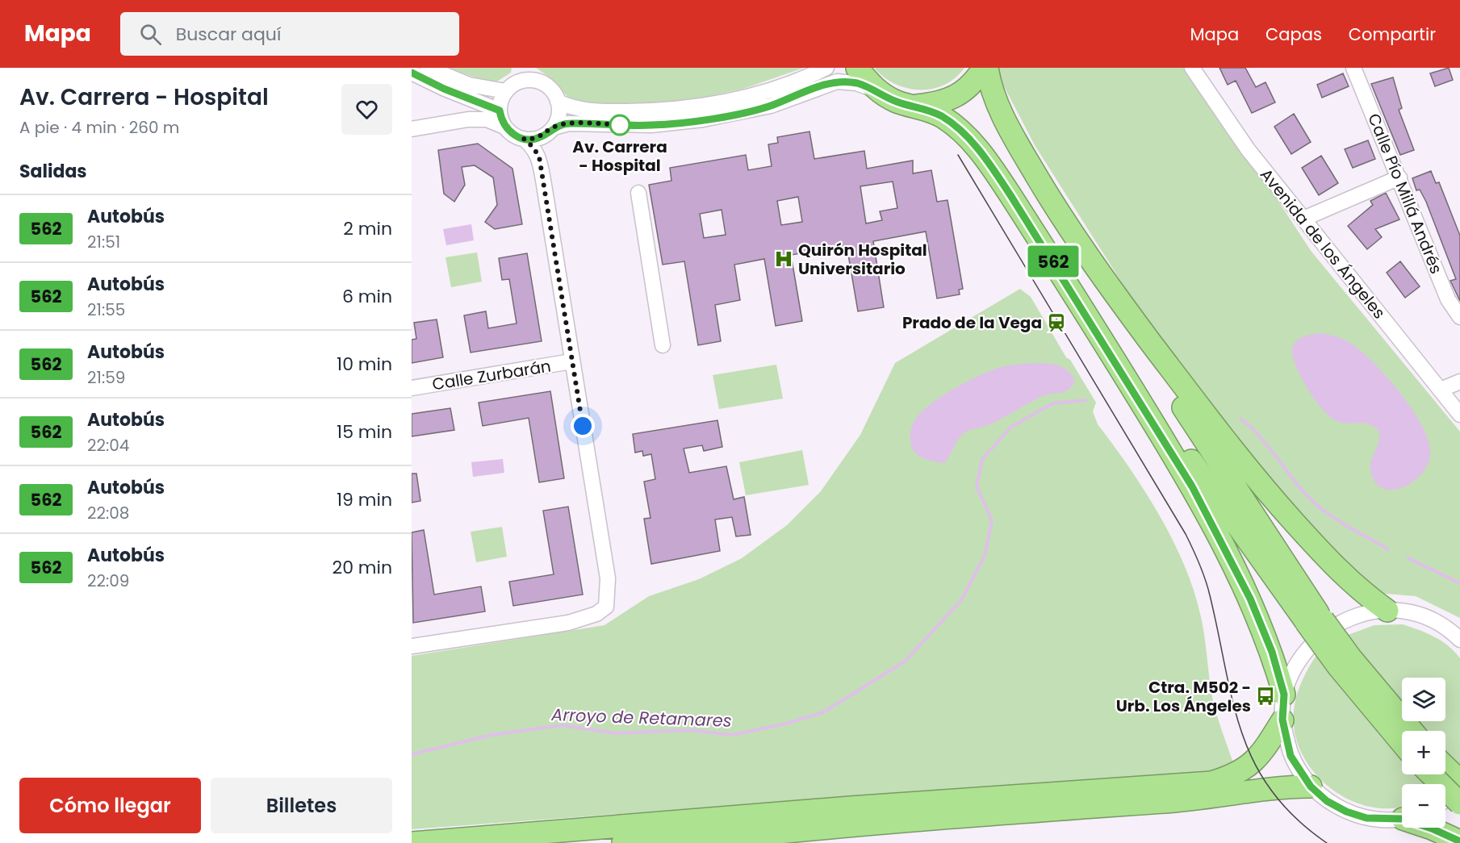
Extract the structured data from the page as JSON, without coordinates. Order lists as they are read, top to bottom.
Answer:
{
  "streets": {
    "street": ["Calle Pío Millá Andrés", "Avenida de los Ángeles", "Calle Zurbarán"]
  },
  "water": ["Arroyo de Retamares"],
  "places": {
    "other": ["Av. Carrera - Hospital"],
    "hospital": ["Quirón Hospital Universitario"],
    "station": ["Prado de la Vega"],
    "bus stop": ["Ctra. M502 - Urb. Los Ángeles"]
  },
  "lines": ["bus line 562"],
  "page": {
    "header": "Mapa",
    "search": "Buscar aquí",
    "nav": ["Mapa", "Capas", "Compartir"],
    "heading": [
      ["Av. Carrera - Hospital", "A pie · 4 min · 260 m"],
      "Salidas"
    ],
    "on_map": "562",
    "list": [
      {
        "mark": "562",
        "name": "Autobús",
        "note": "21:51",
        "value": "2 min"
      },
      {
        "mark": "562",
        "name": "Autobús",
        "note": "21:55",
        "value": "6 min"
      },
      {
        "mark": "562",
        "name": "Autobús",
        "note": "21:59",
        "value": "10 min"
      },
      {
        "mark": "562",
        "name": "Autobús",
        "note": "22:04",
        "value": "15 min"
      },
      {
        "mark": "562",
        "name": "Autobús",
        "note": "22:08",
        "value": "19 min"
      },
      {
        "mark": "562",
        "name": "Autobús",
        "note": "22:09",
        "value": "20 min"
      }
    ],
    "map_buttons": ["+", "−"],
    "buttons": ["Cómo llegar", "Billetes"]
  }
}
